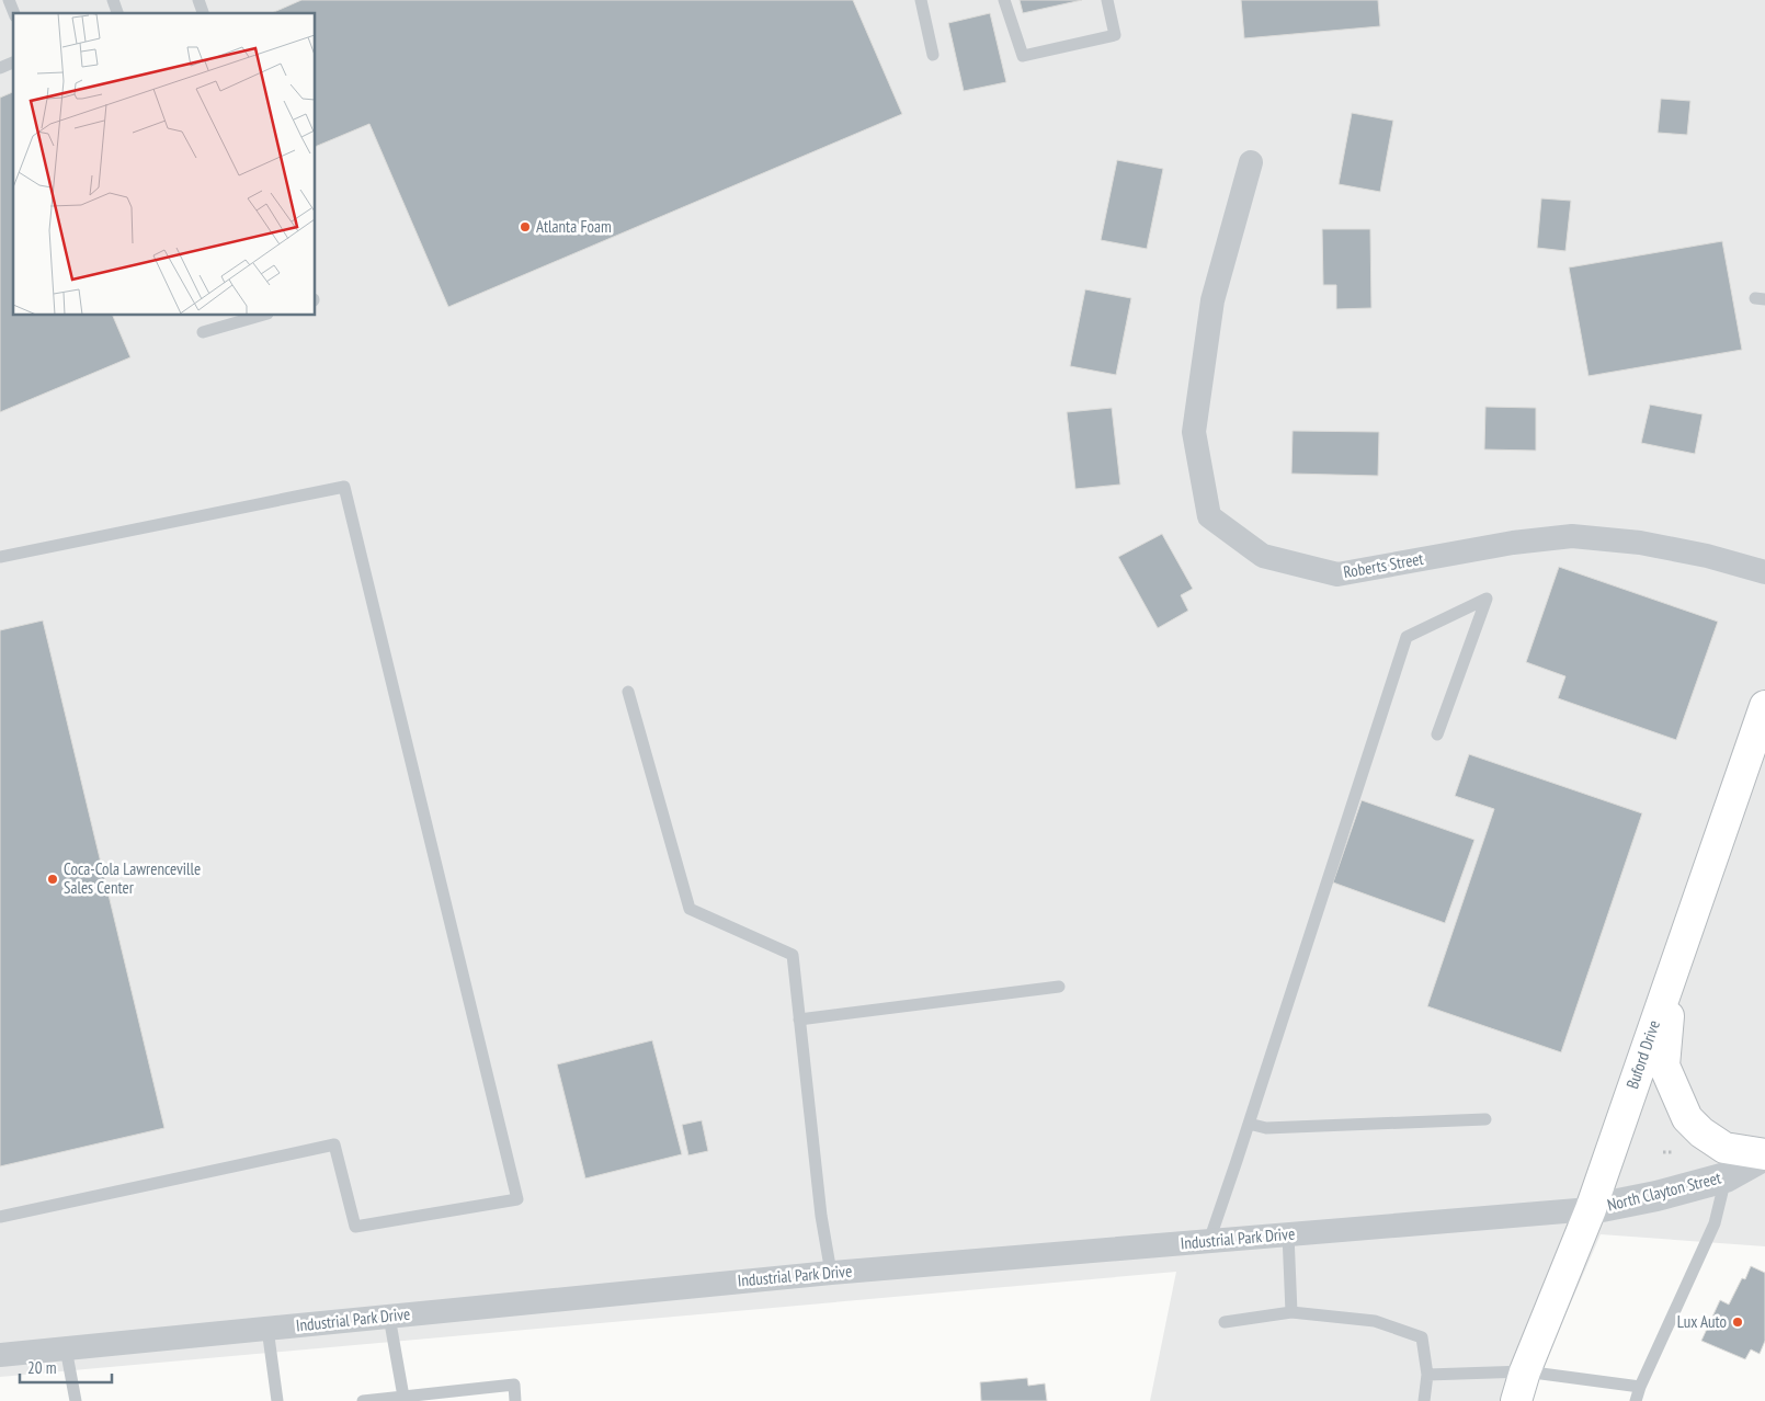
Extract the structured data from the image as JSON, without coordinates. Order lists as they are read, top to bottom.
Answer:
{
  "streets": {
    "highway": ["Buford Drive"],
    "street": ["Roberts Street", "North Clayton Street", "Industrial Park Drive"]
  },
  "crossings": [
    ["Buford Drive", "North Clayton Street"],
    ["Buford Drive", "Industrial Park Drive"],
    ["North Clayton Street", "Industrial Park Drive"]
  ],
  "places": ["Atlanta Foam", "Coca-Cola Lawrenceville Sales Center", "Lux Auto"],
  "scale_bar": "20 m"
}
